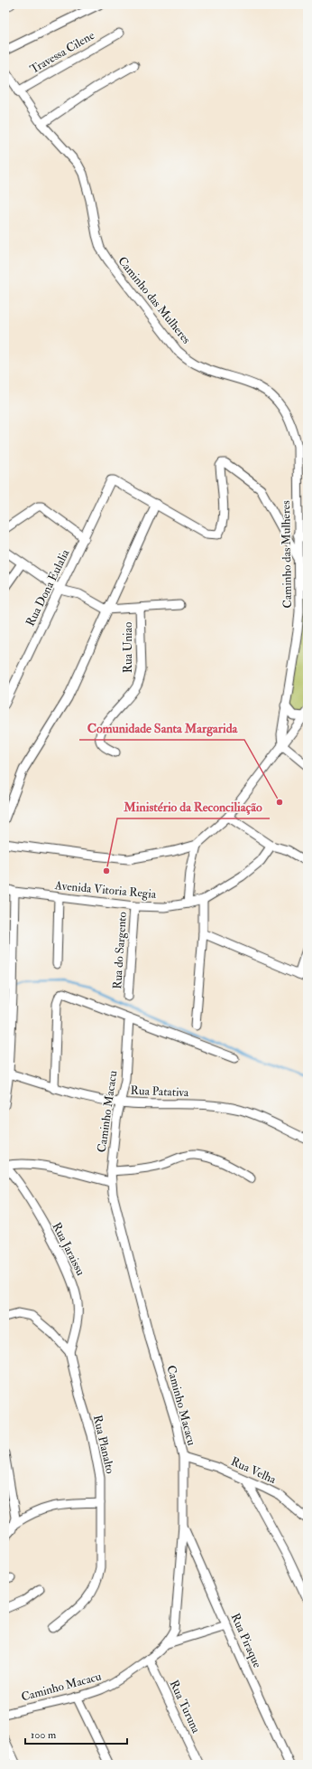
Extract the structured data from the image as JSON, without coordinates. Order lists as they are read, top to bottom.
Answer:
{
  "streets": {
    "street": [
      "Travessa Cilene",
      "Caminho das Mulheres",
      "Rua Dona Eulalia",
      "Rua Uniao",
      "Avenida Vitoria Regia",
      "Rua do Sargento",
      "Rua Patativa",
      "Caminho Macacu",
      "Rua Jaraissu",
      "Rua Planalto",
      "Rua Velha",
      "Rua Piraque",
      "Rua Turuna"
    ]
  },
  "crossings": [
    ["Travessa Cilene", "Caminho das Mulheres"],
    ["Avenida Vitoria Regia", "Rua do Sargento"],
    ["Rua Patativa", "Caminho Macacu"],
    ["Caminho Macacu", "Rua Jaraissu"],
    ["Caminho Macacu", "Rua Velha"],
    ["Caminho Macacu", "Rua Piraque"],
    ["Caminho Macacu", "Rua Turuna"],
    ["Rua Jaraissu", "Rua Planalto"]
  ],
  "places": ["Comunidade Santa Margarida", "Ministério da Reconciliação"],
  "scale_bar": "100 m"
}
